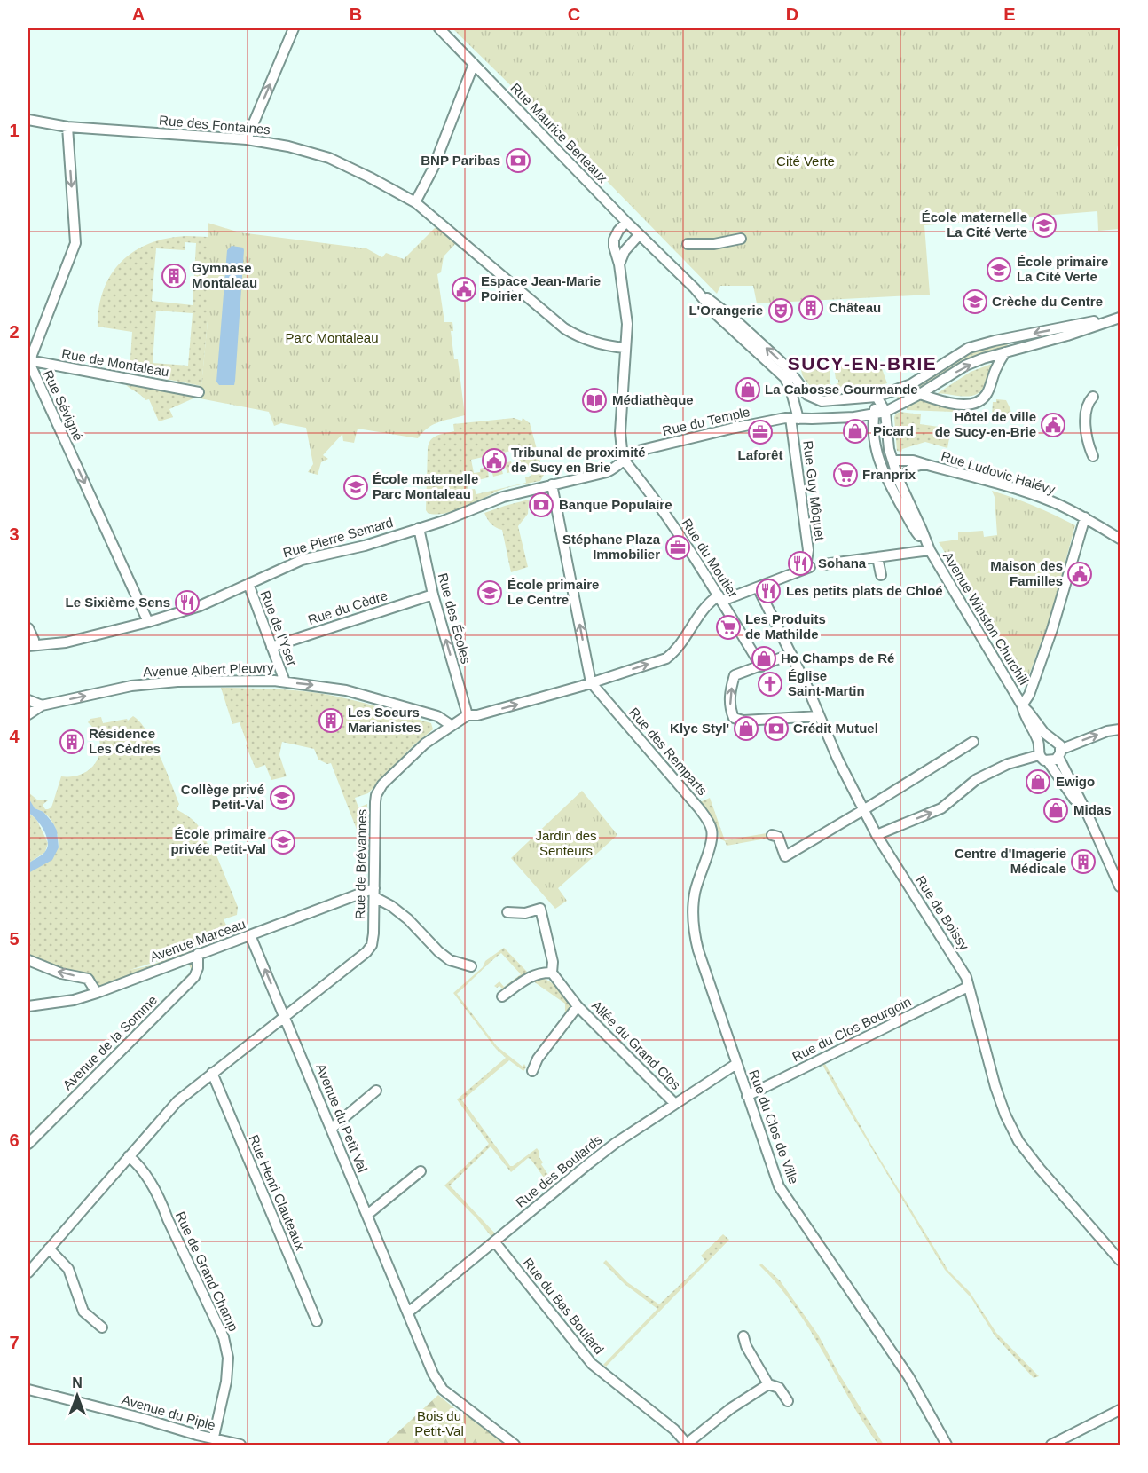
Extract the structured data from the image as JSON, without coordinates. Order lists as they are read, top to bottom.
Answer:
{
  "streets": {
    "street": [
      "Rue des Fontaines",
      "Rue Maurice Berteaux",
      "Rue de Montaleau",
      "Rue Sévigné",
      "Rue du Temple",
      "Rue Ludovic Halévy",
      "Rue Guy Môquet",
      "Rue Pierre Semard",
      "Rue du Moutier",
      "Rue du Cèdre",
      "Rue des Écoles",
      "Avenue Winston Churchill",
      "Rue de l'Yser",
      "Avenue Albert Pleuvry",
      "Rue des Remparts",
      "Rue de Brévannes",
      "Rue de Boissy",
      "Avenue Marceau",
      "Rue du Clos Bourgoin",
      "Avenue de la Somme",
      "Allée du Grand Clos",
      "Avenue du Petit Val",
      "Rue du Clos de Ville",
      "Rue des Boulards",
      "Rue Henri Clauteaux",
      "Rue de Grand Champ",
      "Rue du Bas Boulard",
      "Avenue du Piple"
    ]
  },
  "crossings": [
    ["Rue des Fontaines", "Rue Sévigné"],
    ["Rue de Montaleau", "Rue Sévigné"],
    ["Rue Sévigné", "Rue Pierre Semard"],
    ["Rue du Temple", "Rue Guy Môquet"],
    ["Rue du Temple", "Rue Pierre Semard"],
    ["Rue du Temple", "Rue du Moutier"],
    ["Rue Ludovic Halévy", "Avenue Winston Churchill"],
    ["Rue Guy Môquet", "Rue de Boissy"],
    ["Rue Pierre Semard", "Rue du Moutier"],
    ["Rue Pierre Semard", "Rue des Écoles"],
    ["Rue Pierre Semard", "Rue de l'Yser"],
    ["Rue du Moutier", "Rue de Brévannes"],
    ["Rue du Cèdre", "Rue des Écoles"],
    ["Rue du Cèdre", "Rue de l'Yser"],
    ["Rue des Écoles", "Rue de Brévannes"],
    ["Rue de l'Yser", "Avenue Albert Pleuvry"],
    ["Avenue Albert Pleuvry", "Rue de Brévannes"],
    ["Rue des Remparts", "Rue de Brévannes"],
    ["Rue des Remparts", "Rue du Clos de Ville"],
    ["Rue de Brévannes", "Avenue Marceau"],
    ["Rue de Brévannes", "Avenue du Petit Val"],
    ["Rue de Brévannes", "Rue Henri Clauteaux"],
    ["Rue de Brévannes", "Rue de Grand Champ"],
    ["Rue de Boissy", "Rue du Clos Bourgoin"],
    ["Avenue Marceau", "Avenue de la Somme"],
    ["Avenue Marceau", "Avenue du Petit Val"],
    ["Rue du Clos Bourgoin", "Rue du Clos de Ville"],
    ["Allée du Grand Clos", "Rue des Boulards"],
    ["Avenue du Petit Val", "Rue des Boulards"],
    ["Rue du Clos de Ville", "Rue des Boulards"],
    ["Rue des Boulards", "Rue du Bas Boulard"],
    ["Rue de Grand Champ", "Avenue du Piple"]
  ],
  "one_way": ["Rue Sévigné", "Rue des Écoles", "Avenue Albert Pleuvry"],
  "districts": ["SUCY-EN-BRIE"],
  "parks": [
    "Cité Verte",
    "Parc Montaleau",
    "Jardin des Senteurs",
    "Bois du Petit-Val"
  ],
  "places": {
    "bank": ["BNP Paribas", "Banque Populaire", "Crédit Mutuel"],
    "school or university": [
      "École maternelle La Cité Verte",
      "École primaire La Cité Verte",
      "Crèche du Centre",
      "École maternelle Parc Montaleau",
      "École primaire Le Centre",
      "Collège privé Petit-Val",
      "École primaire privée Petit-Val"
    ],
    "building": [
      "Gymnase Montaleau",
      "Château",
      "Les Soeurs Marianistes",
      "Résidence Les Cèdres",
      "Centre d'Imagerie Médicale"
    ],
    "public building": [
      "Espace Jean-Marie Poirier",
      "Hôtel de ville de Sucy-en-Brie",
      "Tribunal de proximité de Sucy en Brie",
      "Maison des Familles"
    ],
    "theatre": ["L'Orangerie"],
    "shop": [
      "La Cabosse Gourmande",
      "Picard",
      "Ho Champs de Ré",
      "Klyc Styl'",
      "Ewigo",
      "Midas"
    ],
    "library": ["Médiathèque"],
    "office": ["Laforêt", "Stéphane Plaza Immobilier"],
    "supermarket": ["Franprix", "Les Produits de Mathilde"],
    "restaurant": ["Sohana", "Les petits plats de Chloé", "Le Sixième Sens"],
    "church": ["Église Saint-Martin"]
  },
  "north": "top",
  "grid": {
    "columns": [
      "A",
      "B",
      "C",
      "D",
      "E"
    ],
    "rows": [
      "1",
      "2",
      "3",
      "4",
      "5",
      "6",
      "7"
    ]
  }
}
